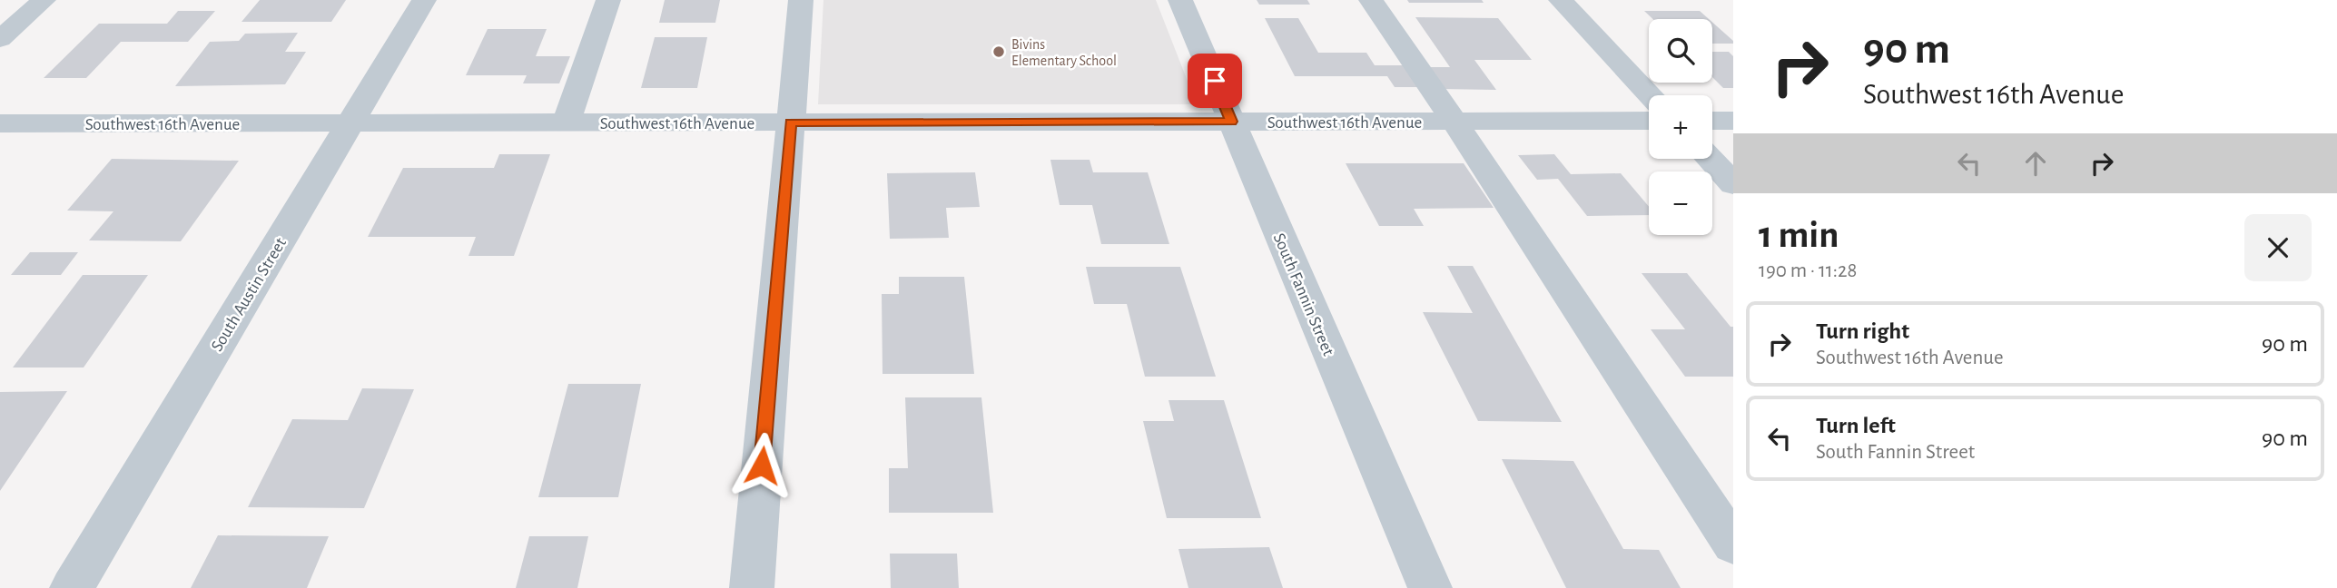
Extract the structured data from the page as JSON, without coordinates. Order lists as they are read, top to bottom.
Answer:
{
  "streets": {
    "street": ["Southwest 16th Avenue", "South Austin Street", "South Fannin Street"]
  },
  "crossings": [
    ["Southwest 16th Avenue", "South Austin Street"],
    ["Southwest 16th Avenue", "South Fannin Street"]
  ],
  "places": ["Bivins Elementary School"],
  "page": {
    "turn": ["90 m", "Southwest 16th Avenue"],
    "map_buttons": ["+", "−"],
    "heading": ["1 min", "190 m · 11:28"],
    "list": [
      {
        "name": "Turn right",
        "note": "Southwest 16th Avenue",
        "value": "90 m"
      },
      {
        "name": "Turn left",
        "note": "South Fannin Street",
        "value": "90 m"
      }
    ]
  }
}
